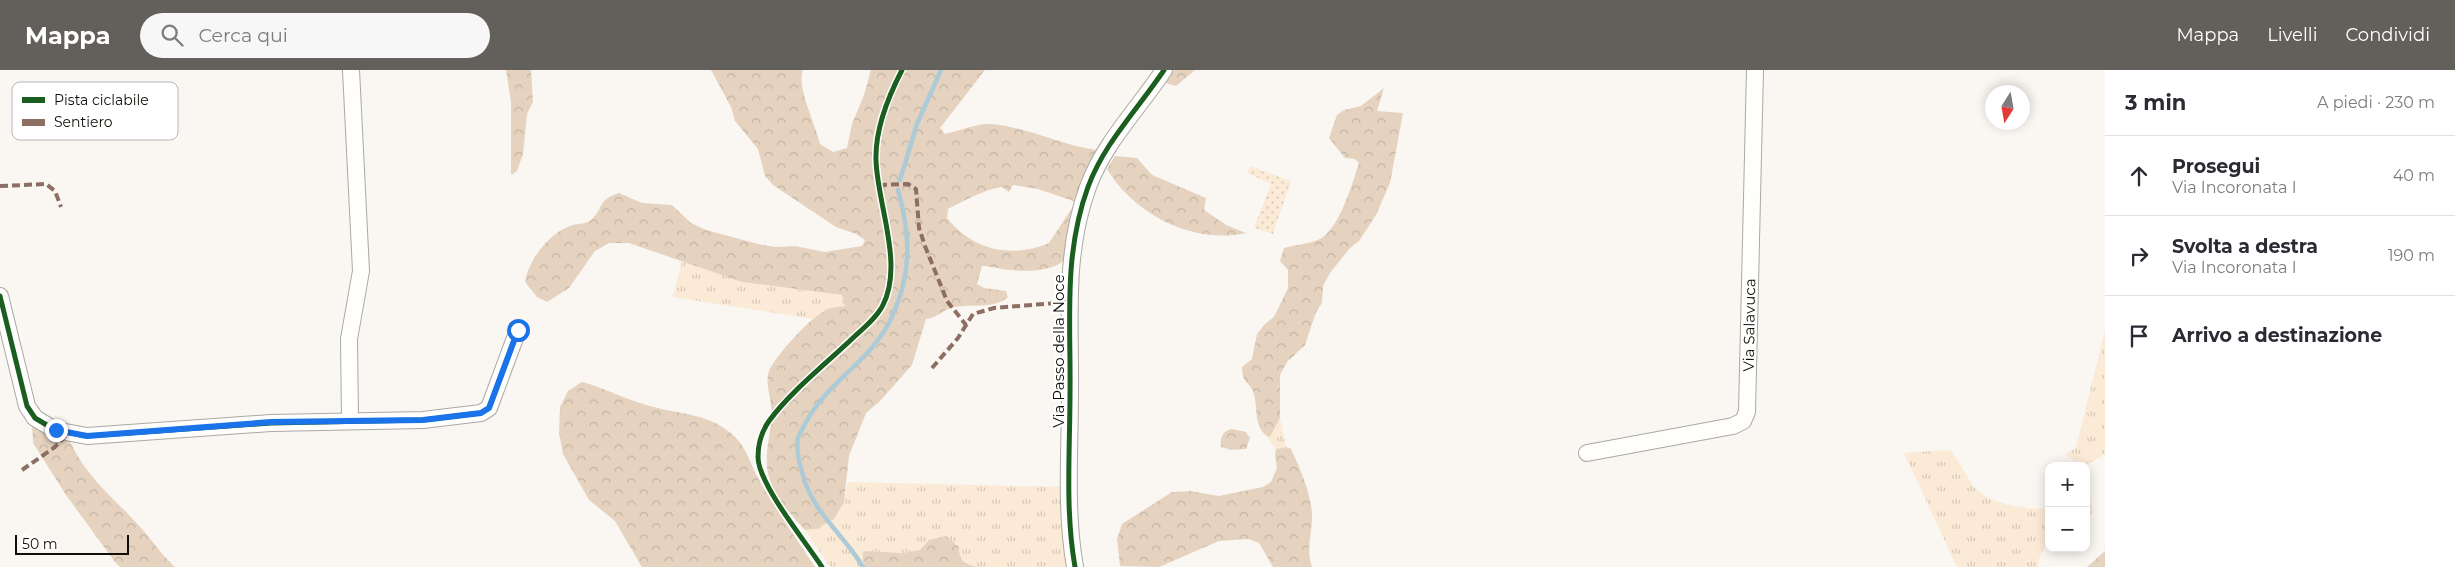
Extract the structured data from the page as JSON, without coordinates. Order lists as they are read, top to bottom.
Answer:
{
  "streets": {
    "street": ["Via Salavuca", "Via Passo della Noce"]
  },
  "legend": ["Pista ciclabile", "Sentiero"],
  "scale_bar": "50 m",
  "north": "bottom",
  "page": {
    "header": "Mappa",
    "search": "Cerca qui",
    "nav": ["Mappa", "Livelli", "Condividi"],
    "heading": ["3 min", "A piedi · 230 m"],
    "list": [
      ["Prosegui", "Via Incoronata I", "40 m"],
      ["Svolta a destra", "Via Incoronata I", "190 m"],
      "Arrivo a destinazione"
    ],
    "map_buttons": ["+", "−"],
    "scale": "50 m"
  }
}
